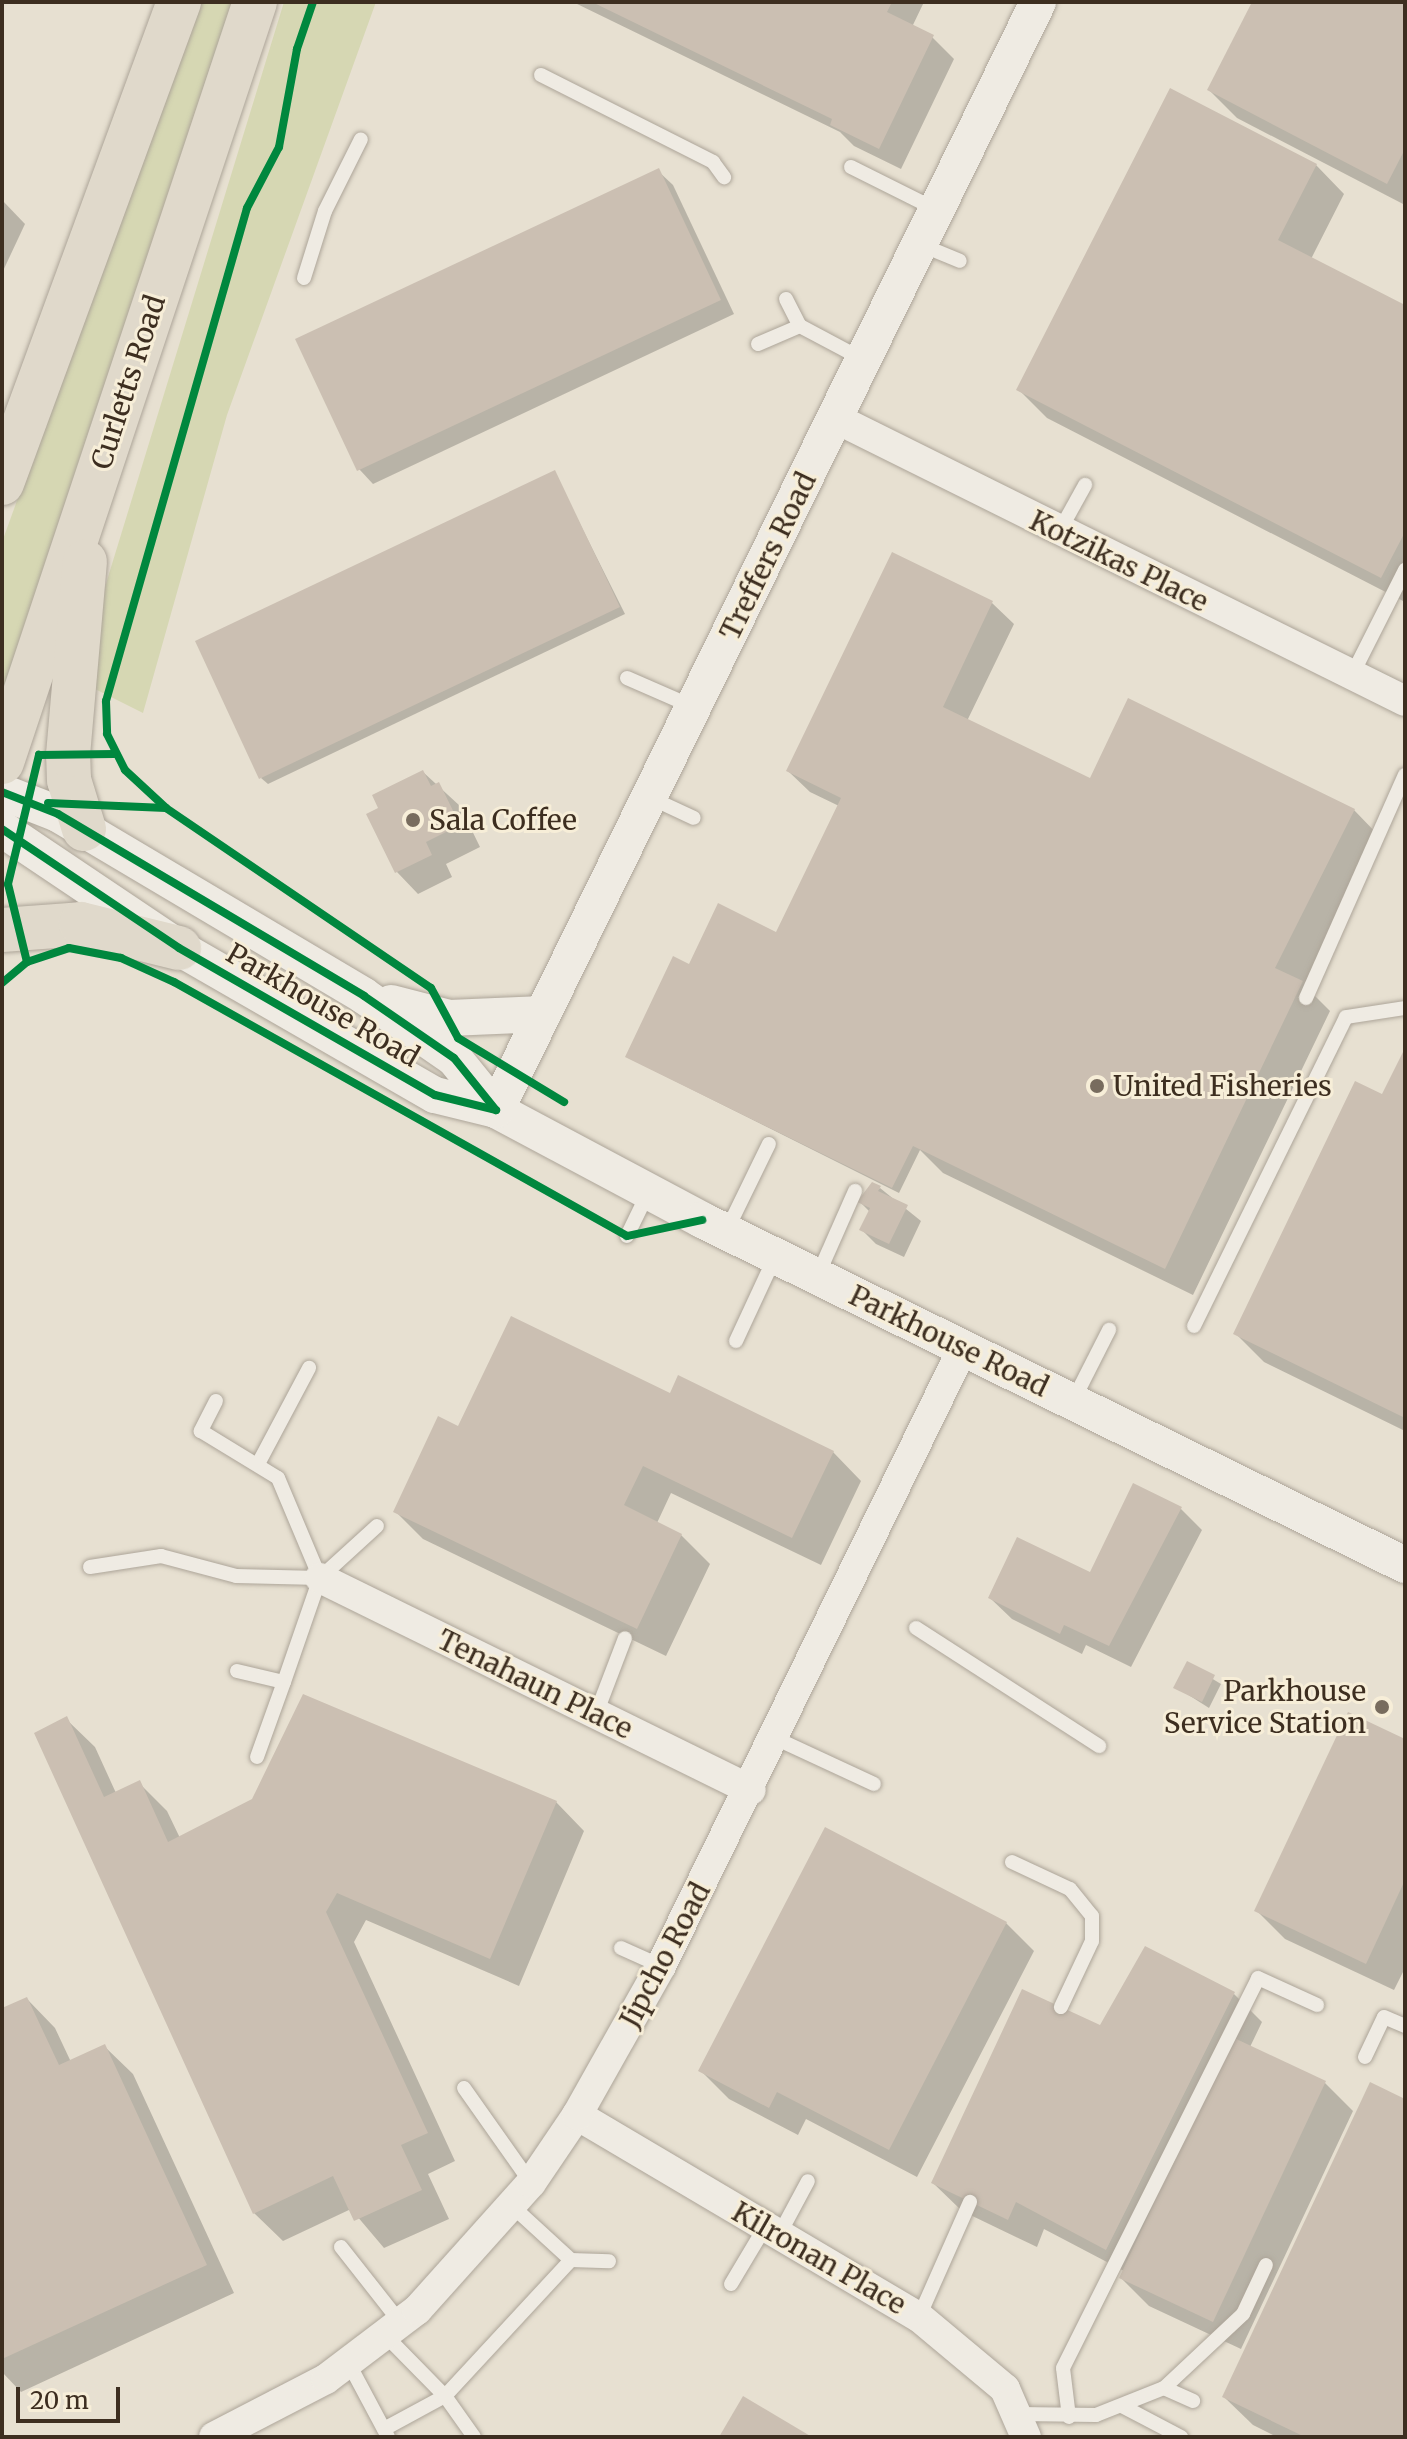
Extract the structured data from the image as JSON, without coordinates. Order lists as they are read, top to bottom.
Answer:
{
  "streets": {
    "highway": ["Curletts Road"],
    "street": [
      "Treffers Road",
      "Kotzikas Place",
      "Parkhouse Road",
      "Tenahaun Place",
      "Jipcho Road",
      "Kilronan Place"
    ]
  },
  "crossings": [
    ["Treffers Road", "Kotzikas Place"],
    ["Treffers Road", "Parkhouse Road"],
    ["Parkhouse Road", "Jipcho Road"],
    ["Tenahaun Place", "Jipcho Road"],
    ["Jipcho Road", "Kilronan Place"]
  ],
  "places": ["Sala Coffee", "United Fisheries", "Parkhouse Service Station"],
  "scale_bar": "20 m"
}
